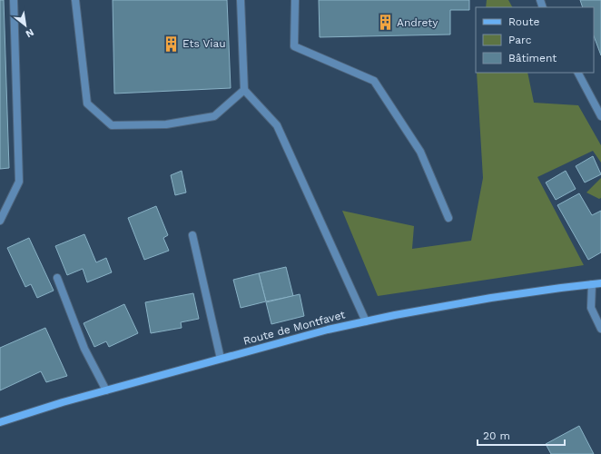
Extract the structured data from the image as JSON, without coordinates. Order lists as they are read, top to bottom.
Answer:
{
  "streets": {
    "street": ["Route de Montfavet"]
  },
  "places": {
    "building": ["Andrety", "Ets Viau"]
  },
  "legend": ["Route", "Parc", "Bâtiment"],
  "scale_bar": "20 m",
  "north": "bottom right"
}
